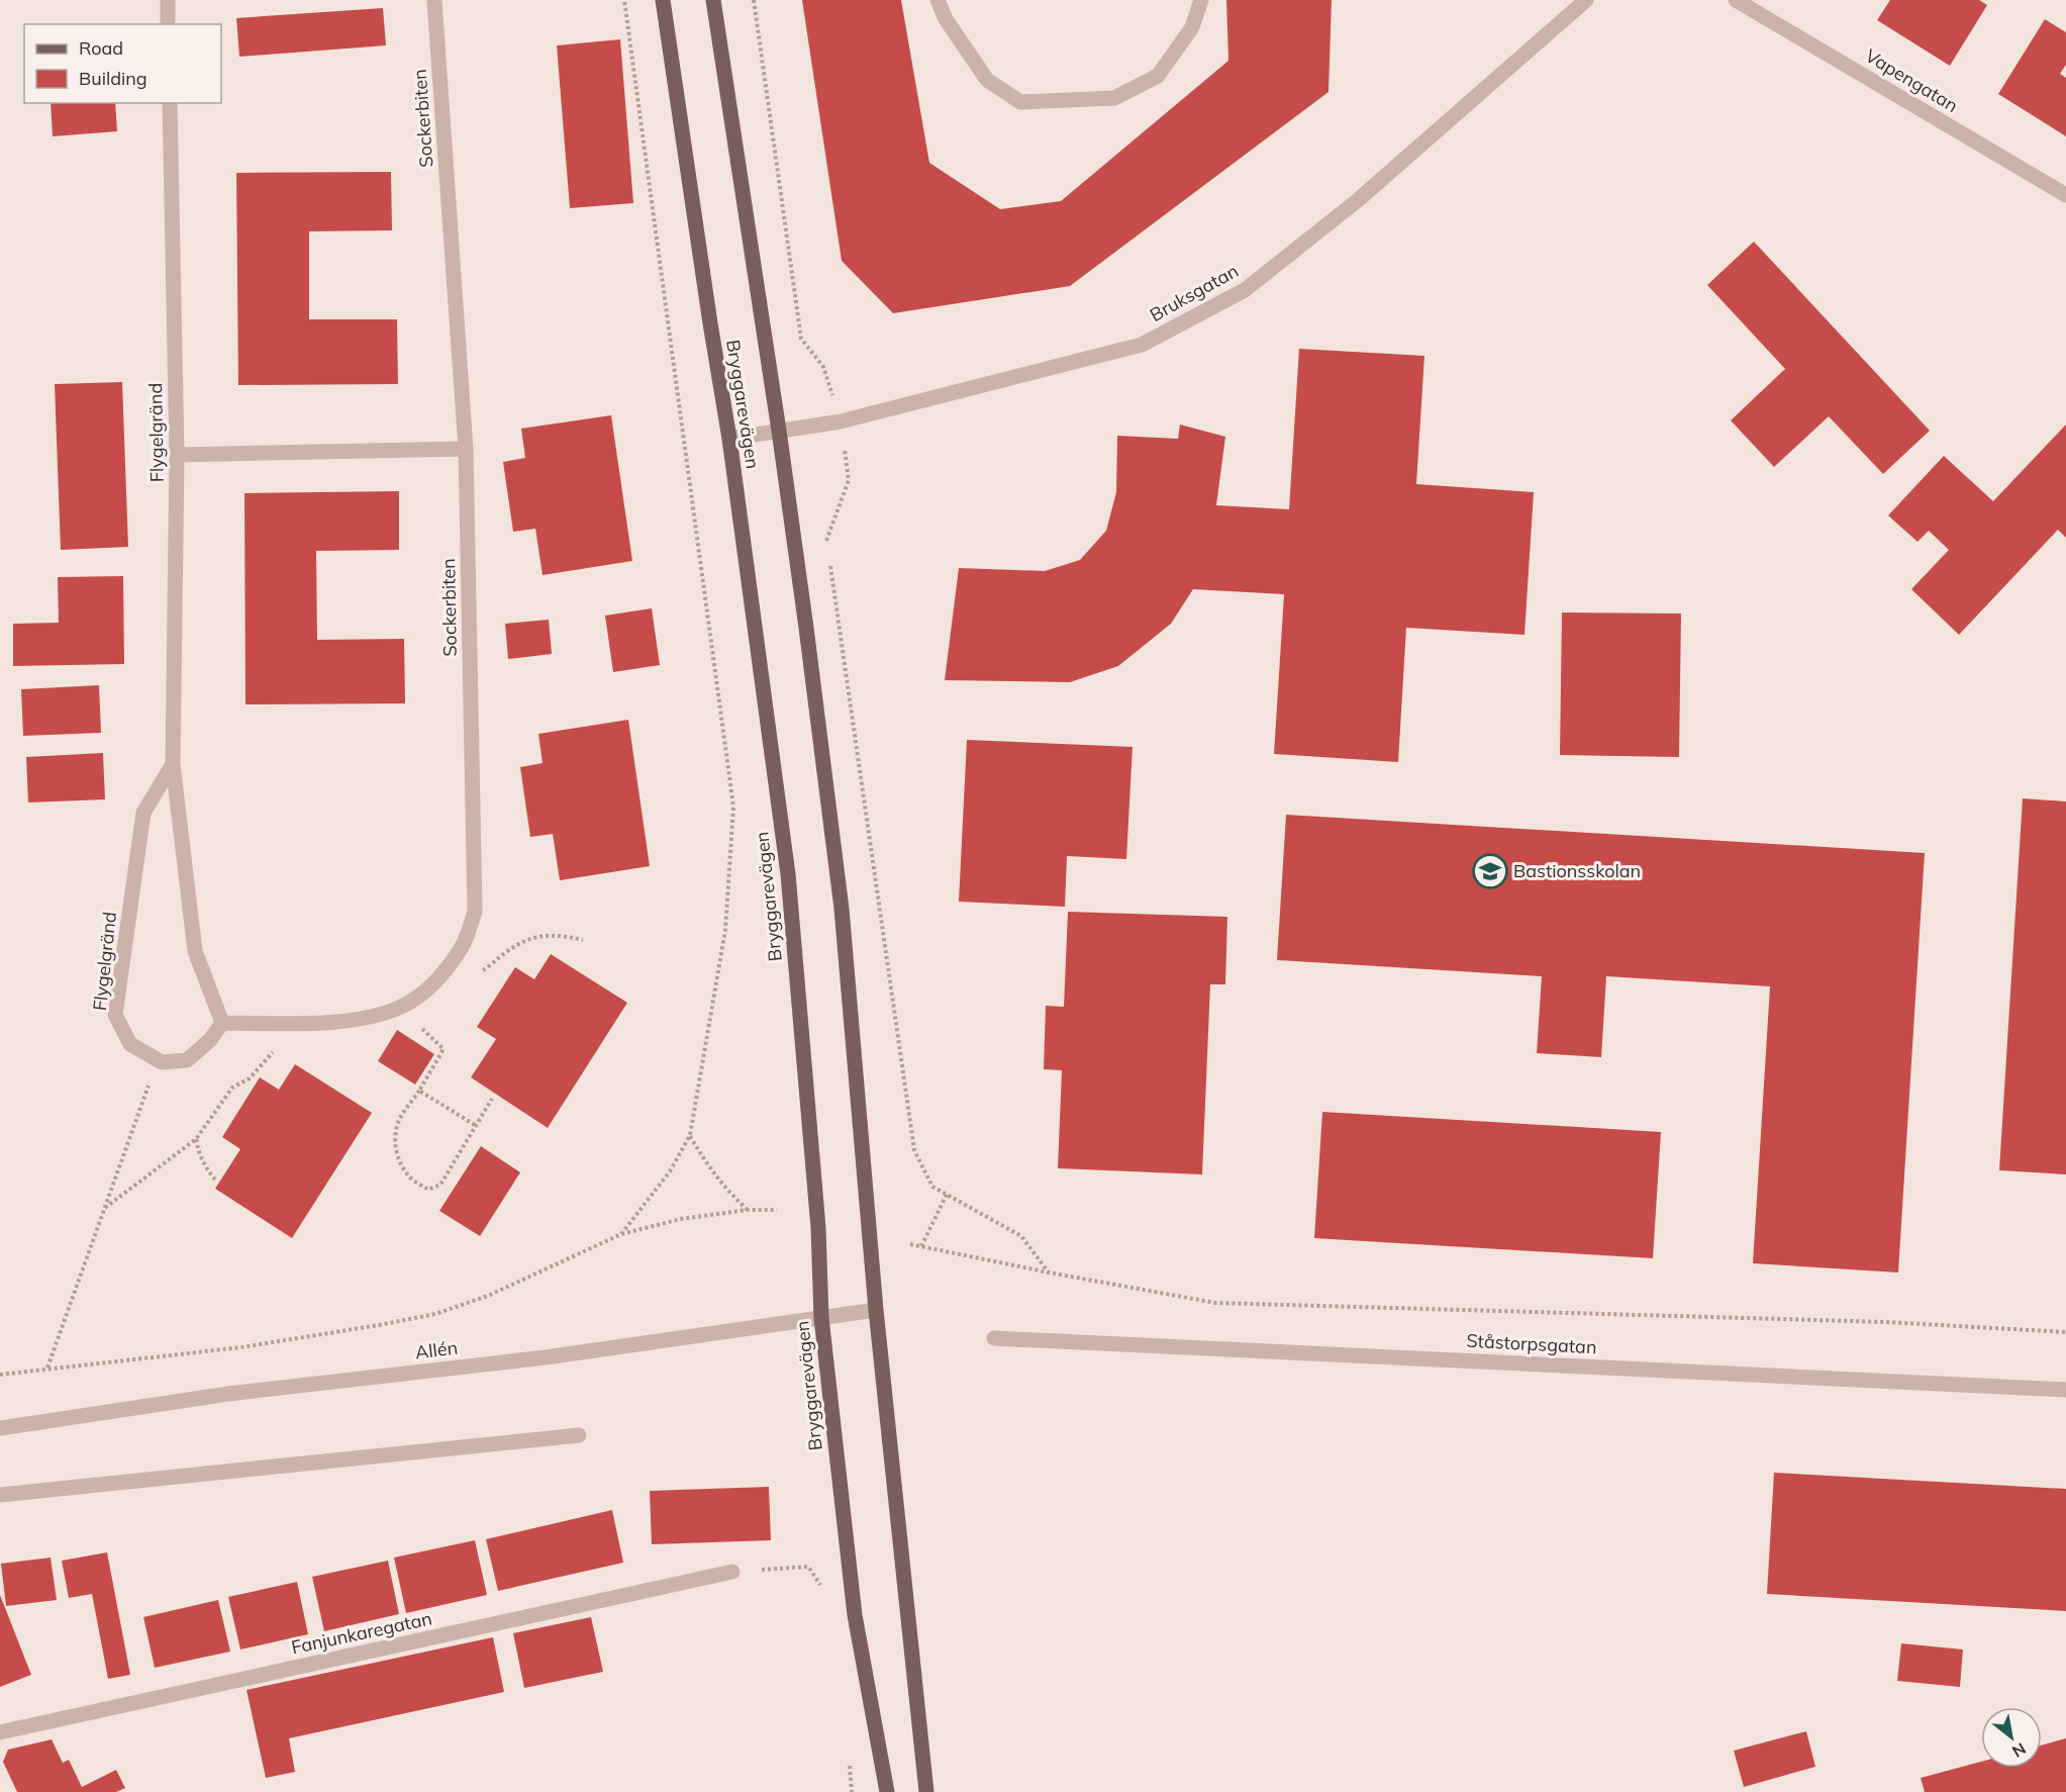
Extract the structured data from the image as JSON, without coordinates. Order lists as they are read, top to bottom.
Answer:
{
  "streets": {
    "main road": ["Bryggarevägen"],
    "street": [
      "Vapengatan",
      "Sockerbiten",
      "Bruksgatan",
      "Flygelgränd",
      "Ståstorpsgatan",
      "Allén",
      "Fanjunkaregatan"
    ]
  },
  "crossings": [
    ["Sockerbiten", "Flygelgränd"],
    ["Bruksgatan", "Bryggarevägen"],
    ["Bryggarevägen", "Allén"]
  ],
  "places": {
    "school or university": ["Bastionsskolan"]
  },
  "legend": ["Road", "Building"],
  "north": "bottom right"
}
